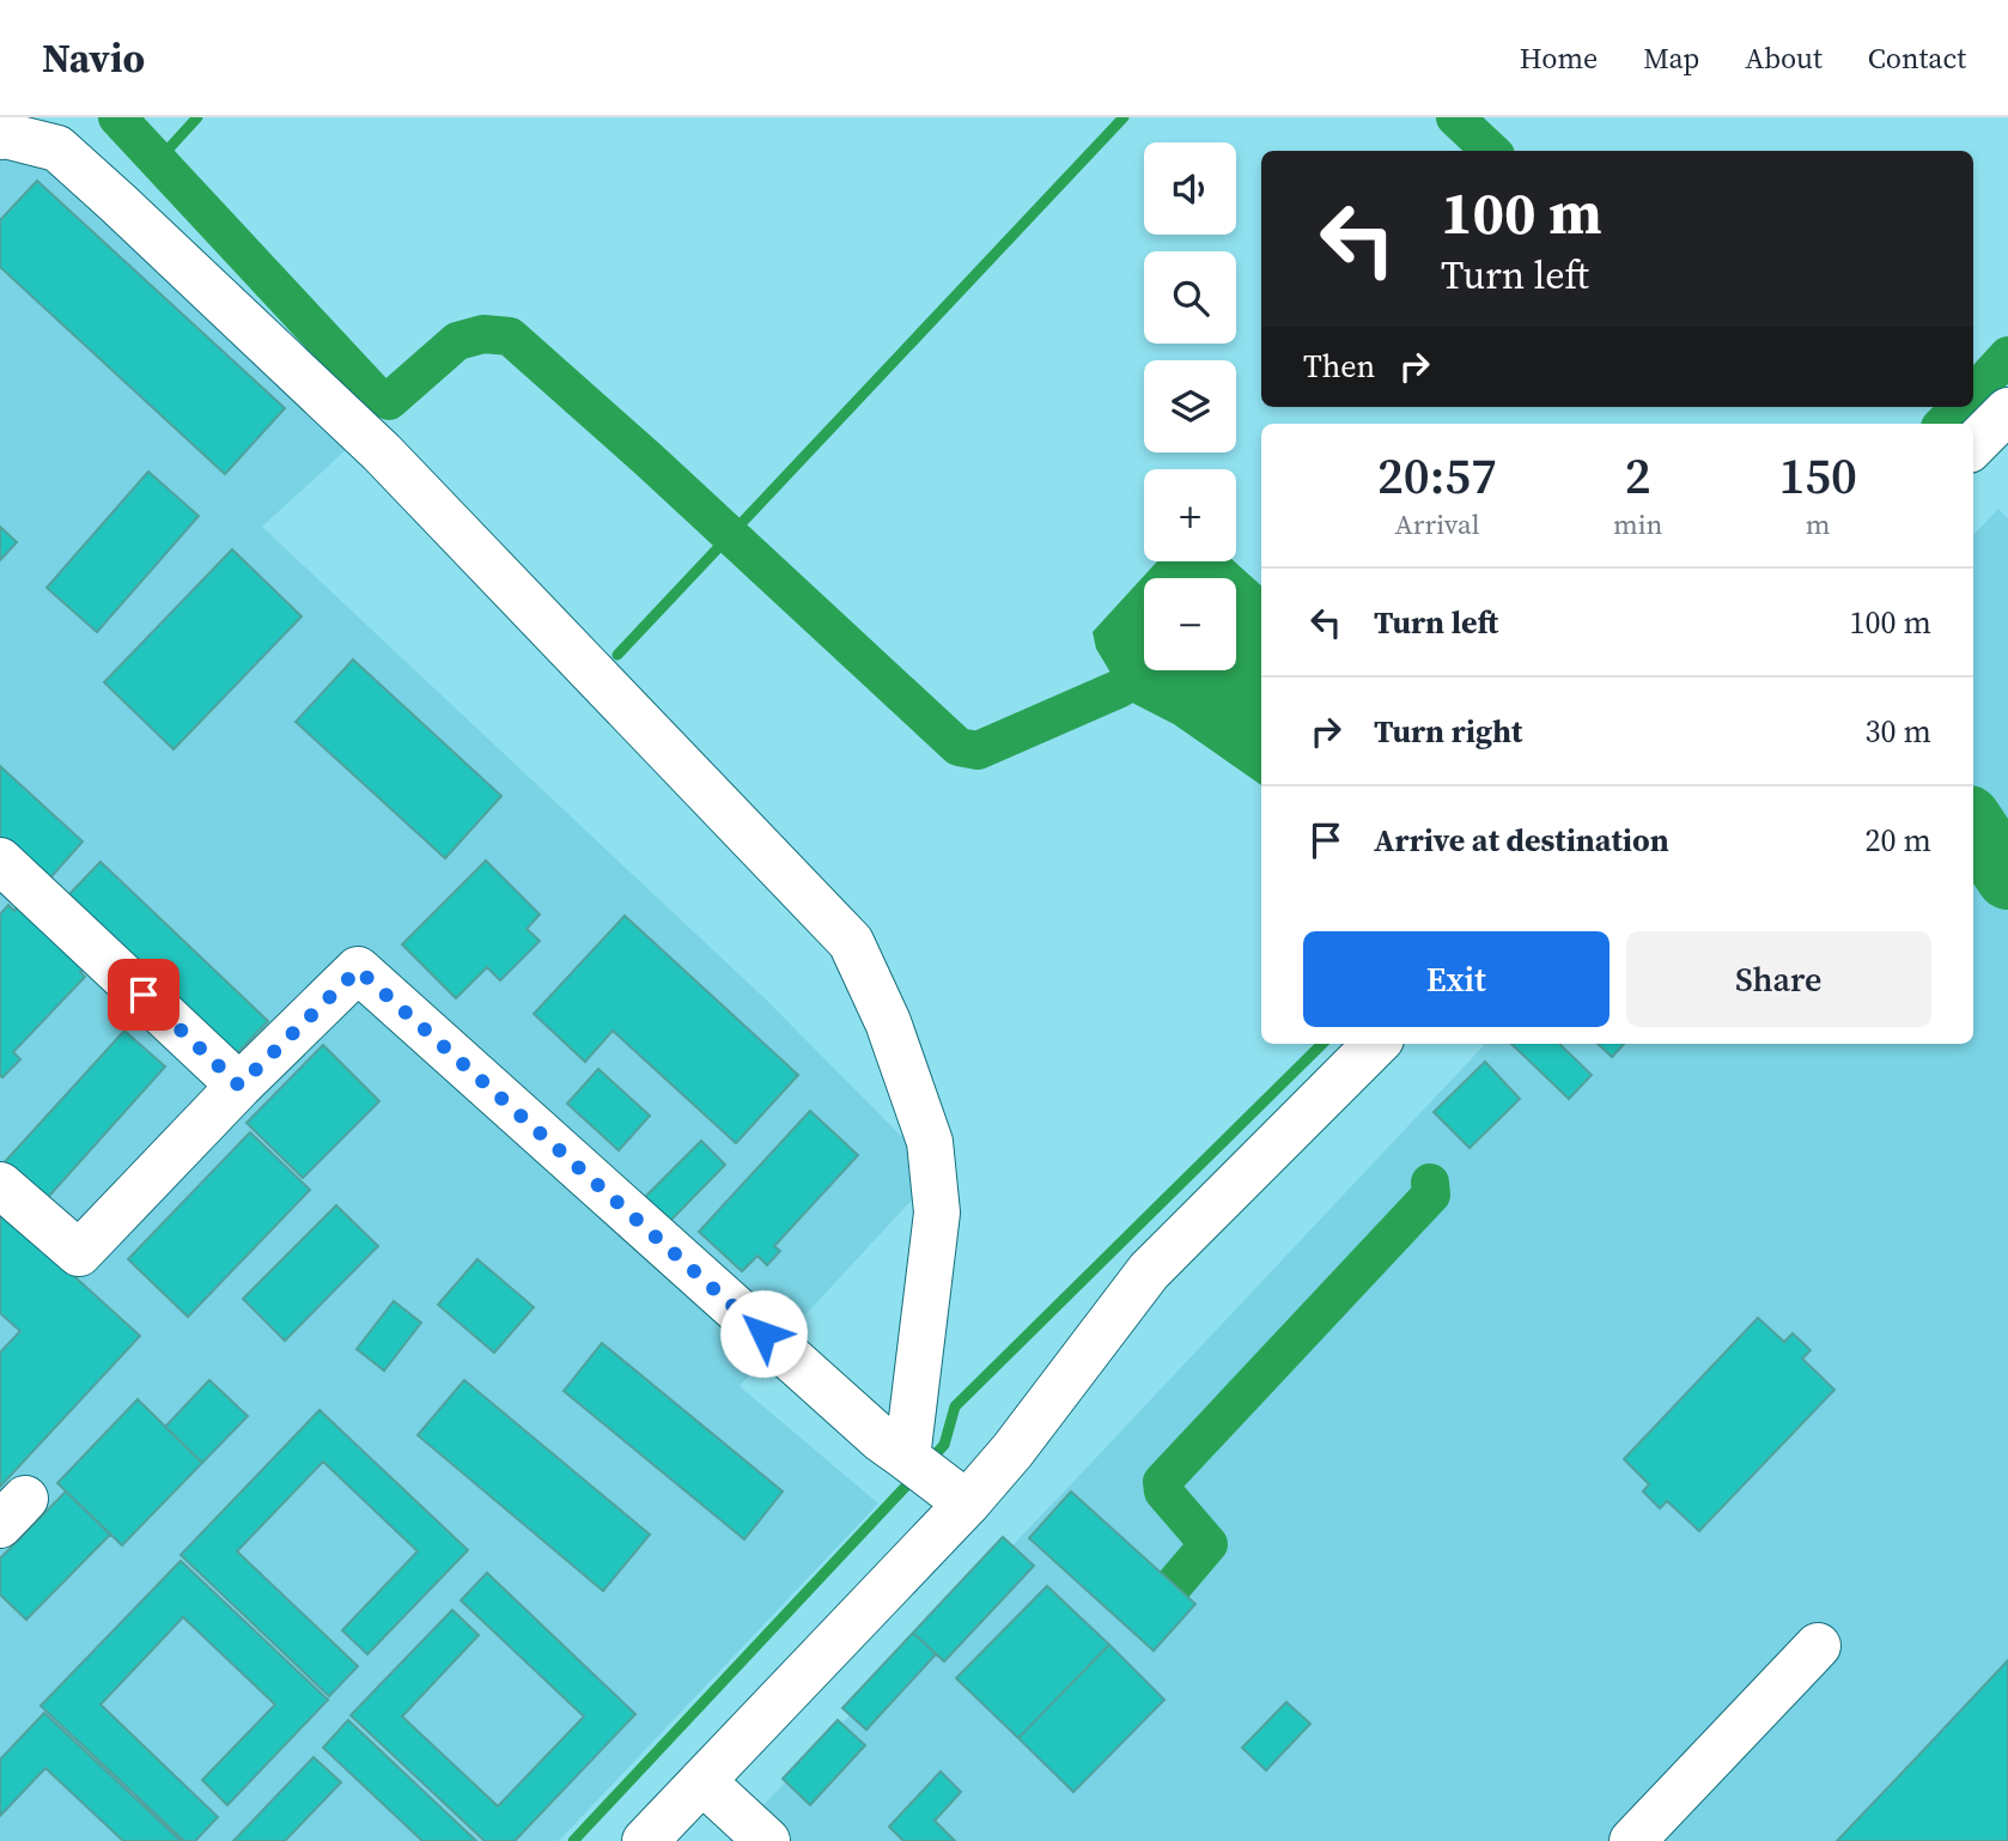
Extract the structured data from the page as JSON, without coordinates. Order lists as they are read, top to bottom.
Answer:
{
  "page": {
    "header": "Navio",
    "nav": [
      "Home",
      "Map",
      "About",
      "Contact"
    ],
    "map_buttons": ["+", "−"],
    "turn": ["100 m", "Turn left"],
    "then": "Then",
    "eta": [
      "20:57",
      "Arrival",
      "2",
      "min",
      "150",
      "m"
    ],
    "list": [
      {
        "name": "Turn left",
        "value": "100 m"
      },
      {
        "name": "Turn right",
        "value": "30 m"
      },
      {
        "name": "Arrive at destination",
        "value": "20 m"
      }
    ],
    "buttons": ["Exit", "Share"]
  }
}
